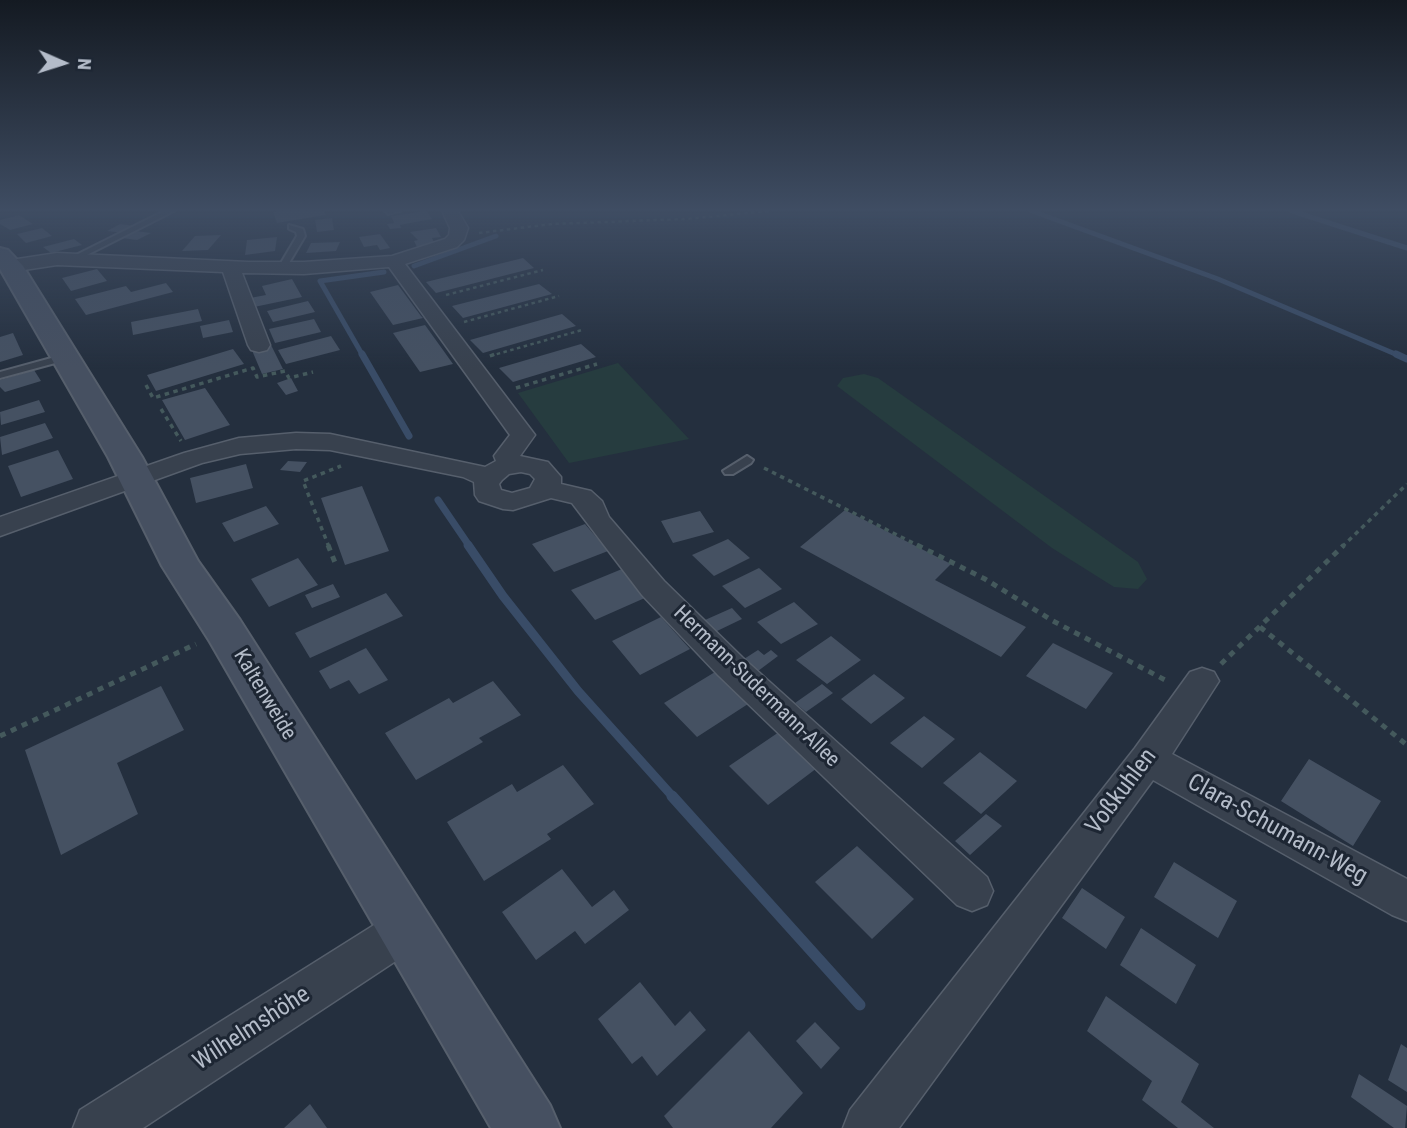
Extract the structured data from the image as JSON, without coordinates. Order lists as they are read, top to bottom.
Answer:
{
  "streets": {
    "main road": ["Kaltenweide"],
    "street": [
      "Hermann-Sudermann-Allee",
      "Voßkuhlen",
      "Clara-Schumann-Weg",
      "Wilhelmshöhe"
    ]
  },
  "crossings": [
    ["Kaltenweide", "Wilhelmshöhe"],
    ["Voßkuhlen", "Clara-Schumann-Weg"]
  ],
  "north": "right"
}
